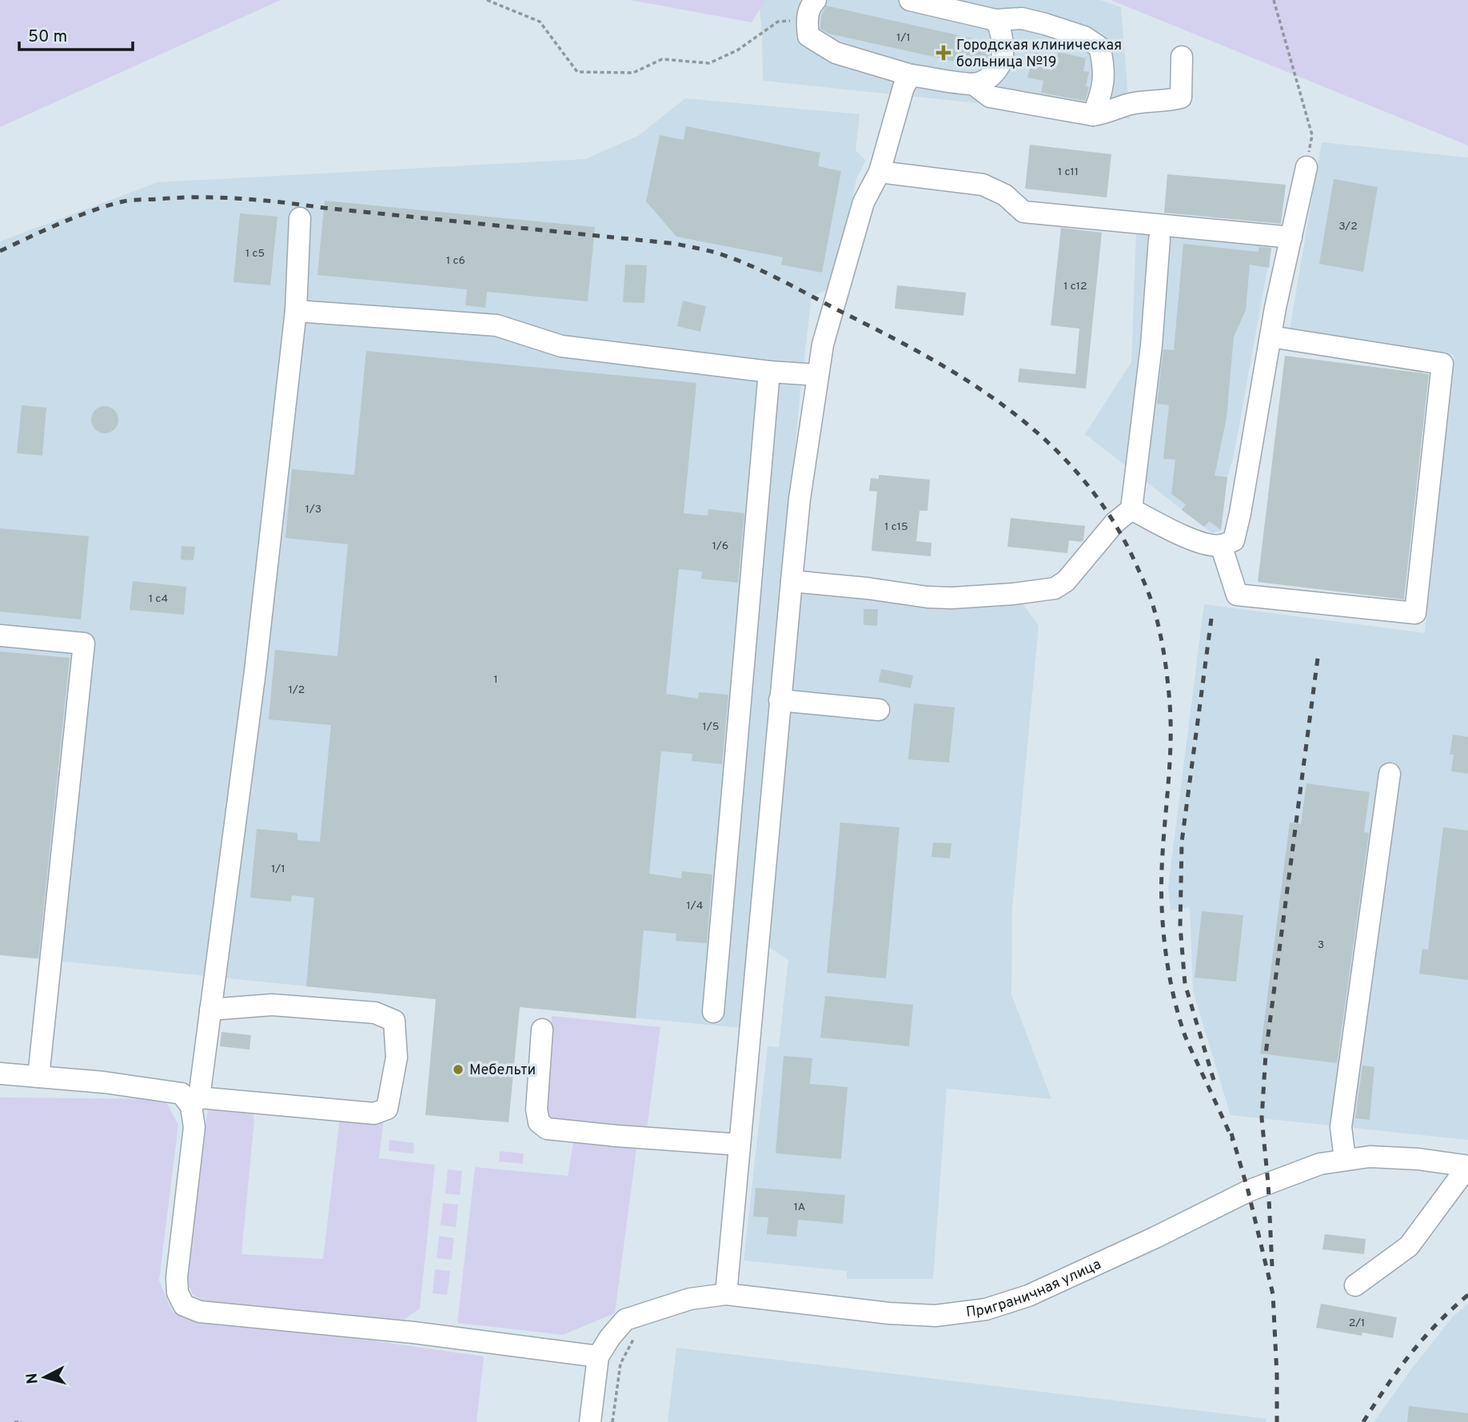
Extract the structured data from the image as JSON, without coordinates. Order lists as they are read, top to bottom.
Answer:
{
  "streets": {
    "street": ["Приграничная улица"]
  },
  "places": {
    "health": ["Городская клиническая больница №19"],
    "other": ["Мебельти"]
  },
  "house_numbers": [
    "1/1",
    "1 с11",
    "3/2",
    "1 с5",
    "1 с6",
    "1 с12",
    "1/3",
    "1 с15",
    "1/6",
    "1 с4",
    "1",
    "1/2",
    "1/5",
    "1/1",
    "1/4",
    "3",
    "1А",
    "2/1"
  ],
  "scale_bar": "50 m",
  "north": "left"
}
